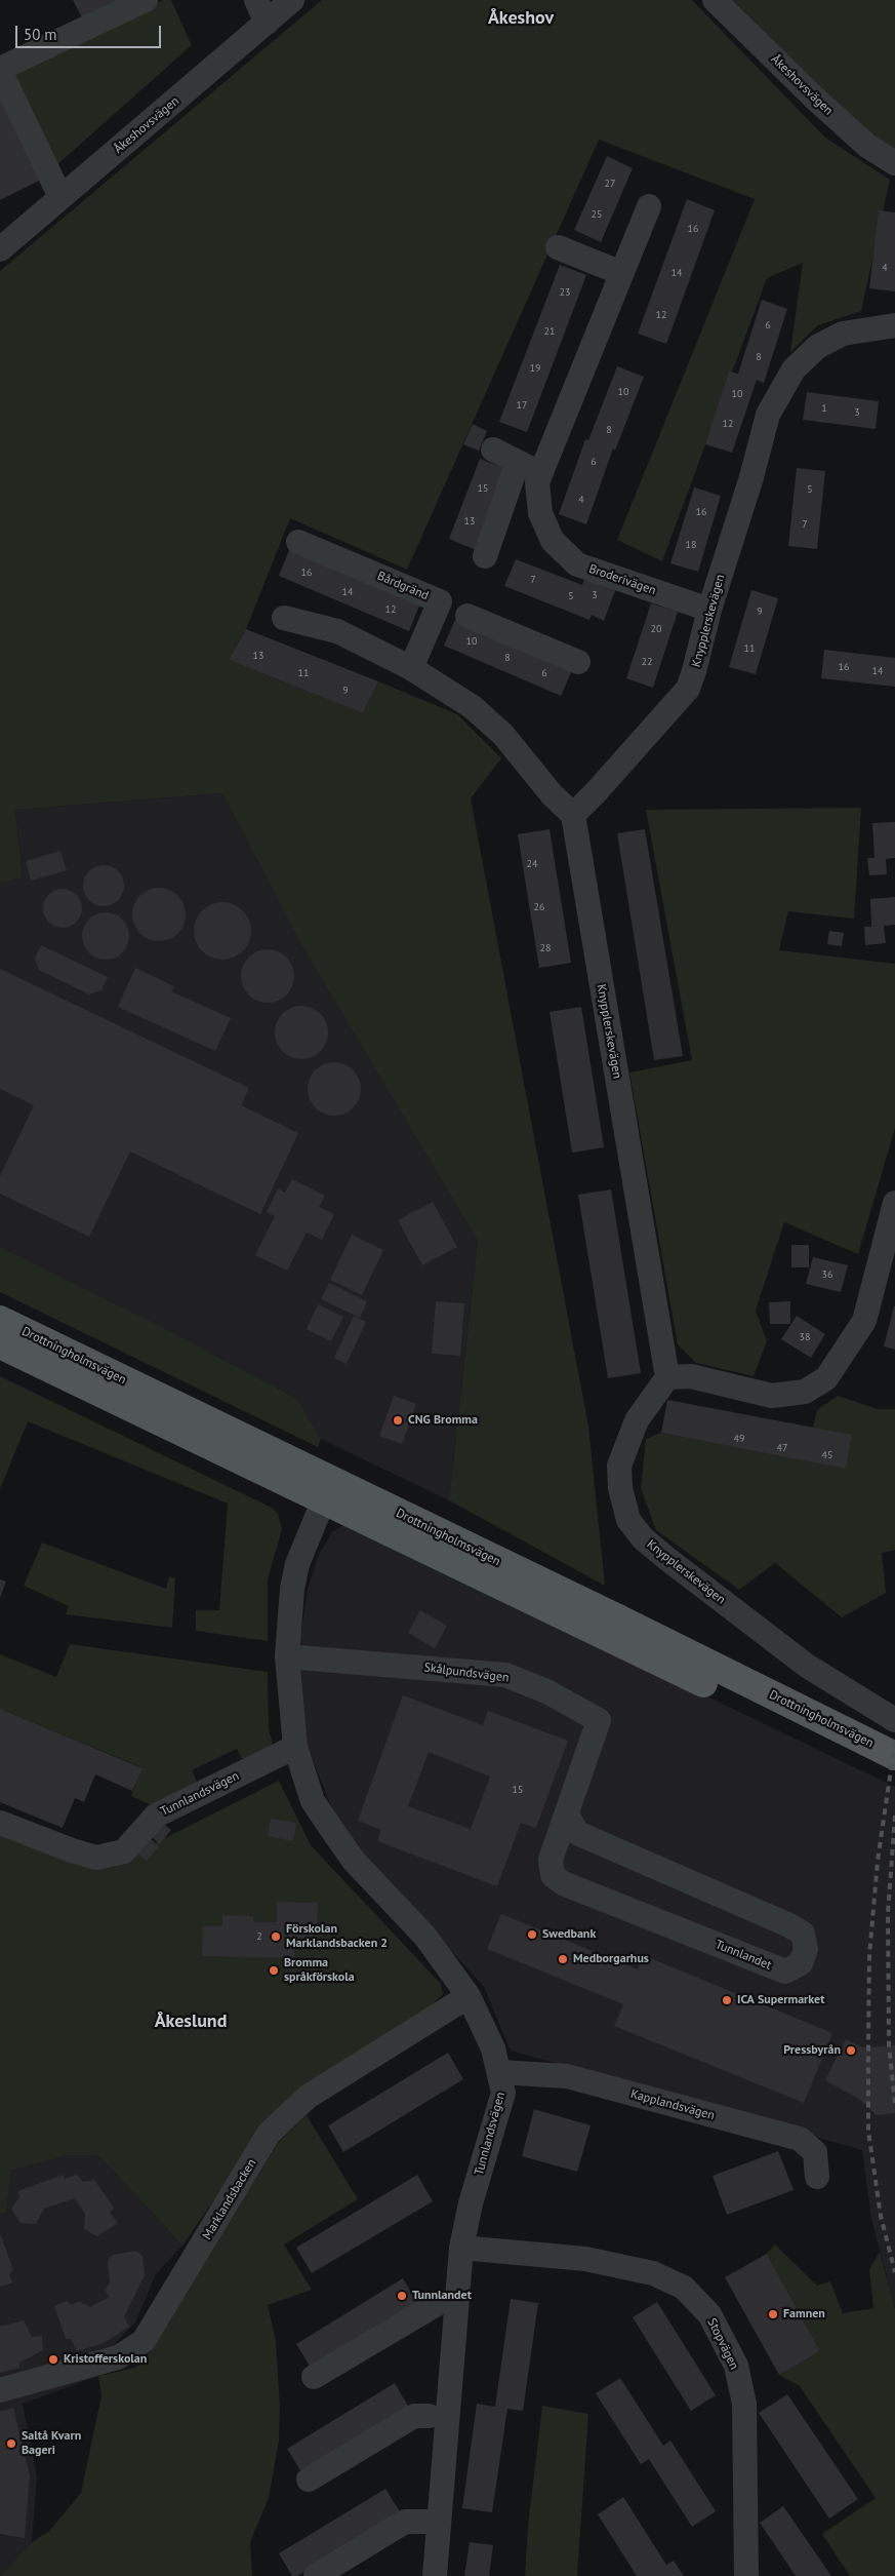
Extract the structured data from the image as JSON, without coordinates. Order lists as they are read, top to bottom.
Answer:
{
  "streets": {
    "main road": ["Drottningholmsvägen"],
    "street": [
      "Åkeshovsvägen",
      "Broderivägen",
      "Bårdgränd",
      "Knypplerskevägen",
      "Skålpundsvägen",
      "Tunnlandsvägen",
      "Tunnlandet",
      "Kapplandsvägen",
      "Marklandsbacken",
      "Stopvägen"
    ]
  },
  "crossings": [
    ["Broderivägen", "Knypplerskevägen"],
    ["Drottningholmsvägen", "Tunnlandsvägen"],
    ["Skålpundsvägen", "Tunnlandsvägen"],
    ["Skålpundsvägen", "Tunnlandet"],
    ["Tunnlandsvägen", "Kapplandsvägen"],
    ["Tunnlandsvägen", "Marklandsbacken"],
    ["Tunnlandsvägen", "Stopvägen"]
  ],
  "districts": ["Åkeshov", "Åkeslund"],
  "places": [
    "CNG Bromma",
    "Swedbank",
    "Förskolan Marklandsbacken 2",
    "Medborgarhus",
    "Bromma språkförskola",
    "ICA Supermarket",
    "Pressbyrån",
    "Tunnlandet",
    "Famnen",
    "Kristofferskolan",
    "Saltå Kvarn Bageri"
  ],
  "house_numbers": [
    "27",
    "25",
    "16",
    "4",
    "14",
    "23",
    "12",
    "6",
    "21",
    "8",
    "19",
    "10",
    "10",
    "17",
    "1",
    "3",
    "12",
    "8",
    "6",
    "15",
    "5",
    "4",
    "16",
    "13",
    "7",
    "18",
    "16",
    "7",
    "14",
    "3",
    "5",
    "12",
    "9",
    "20",
    "10",
    "11",
    "13",
    "8",
    "22",
    "16",
    "14",
    "11",
    "6",
    "9",
    "24",
    "26",
    "28",
    "36",
    "38",
    "49",
    "47",
    "45",
    "15",
    "2"
  ],
  "scale_bar": "50 m"
}
